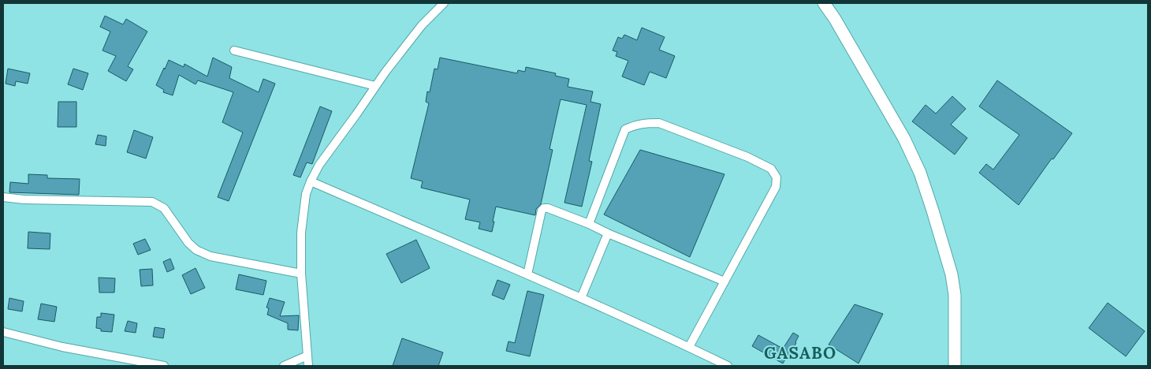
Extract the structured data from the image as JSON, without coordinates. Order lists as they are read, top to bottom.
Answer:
{
  "districts": ["GASABO"]
}
